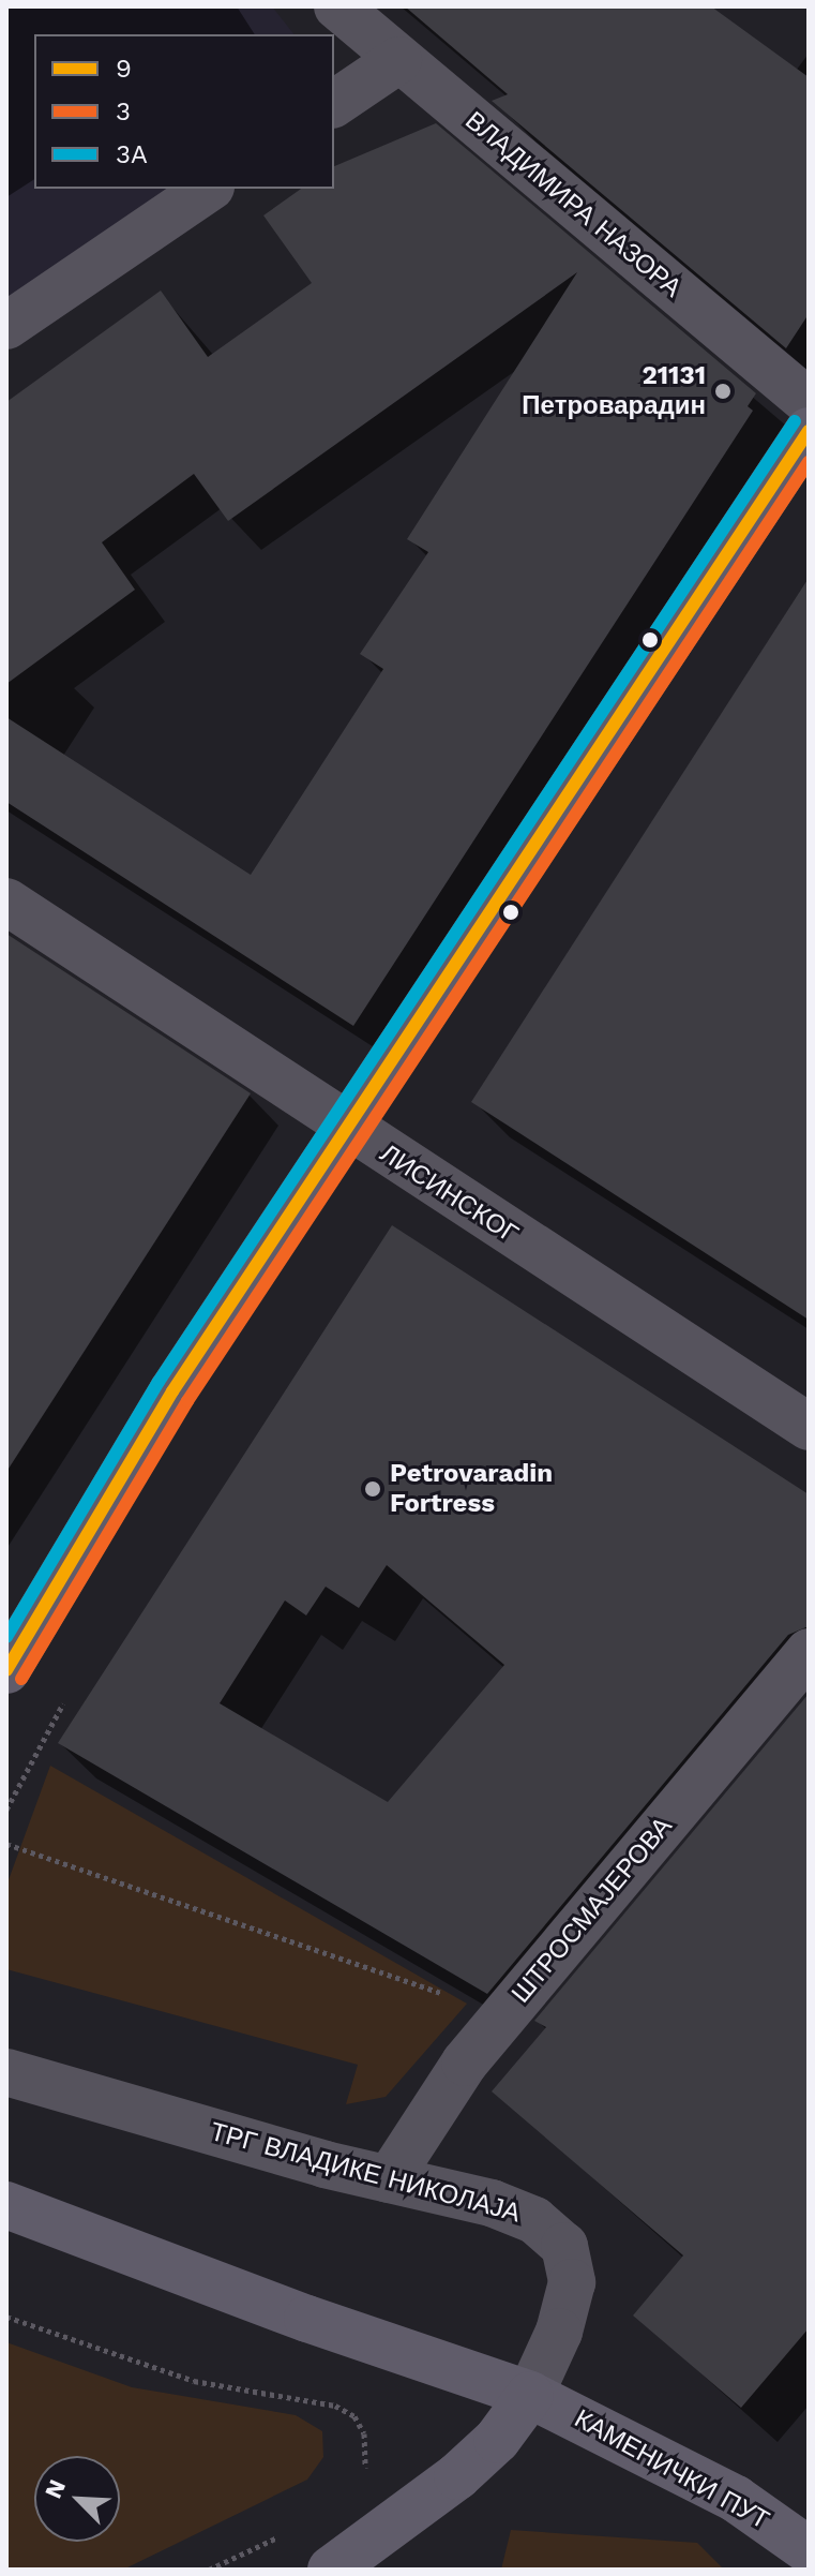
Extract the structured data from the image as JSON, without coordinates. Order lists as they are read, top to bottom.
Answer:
{
  "streets": {
    "main road": ["ТРГ ВЛАДИКЕ НИКОЛАЈА", "КАМЕНИЧКИ ПУТ"],
    "street": ["ВЛАДИМИРА НАЗОРА", "ЛИСИНСКОГ", "ШТРОСМАЈЕРОВА"]
  },
  "crossings": [
    ["ШТРОСМАЈЕРОВА", "ТРГ ВЛАДИКЕ НИКОЛАЈА"],
    ["ТРГ ВЛАДИКЕ НИКОЛАЈА", "КАМЕНИЧКИ ПУТ"]
  ],
  "places": ["21131 Петроварадин", "Petrovaradin Fortress"],
  "lines": ["transit line 3A", "transit line 9", "transit line 3"],
  "legend": ["9", "3", "3A"],
  "north": "top left"
}
